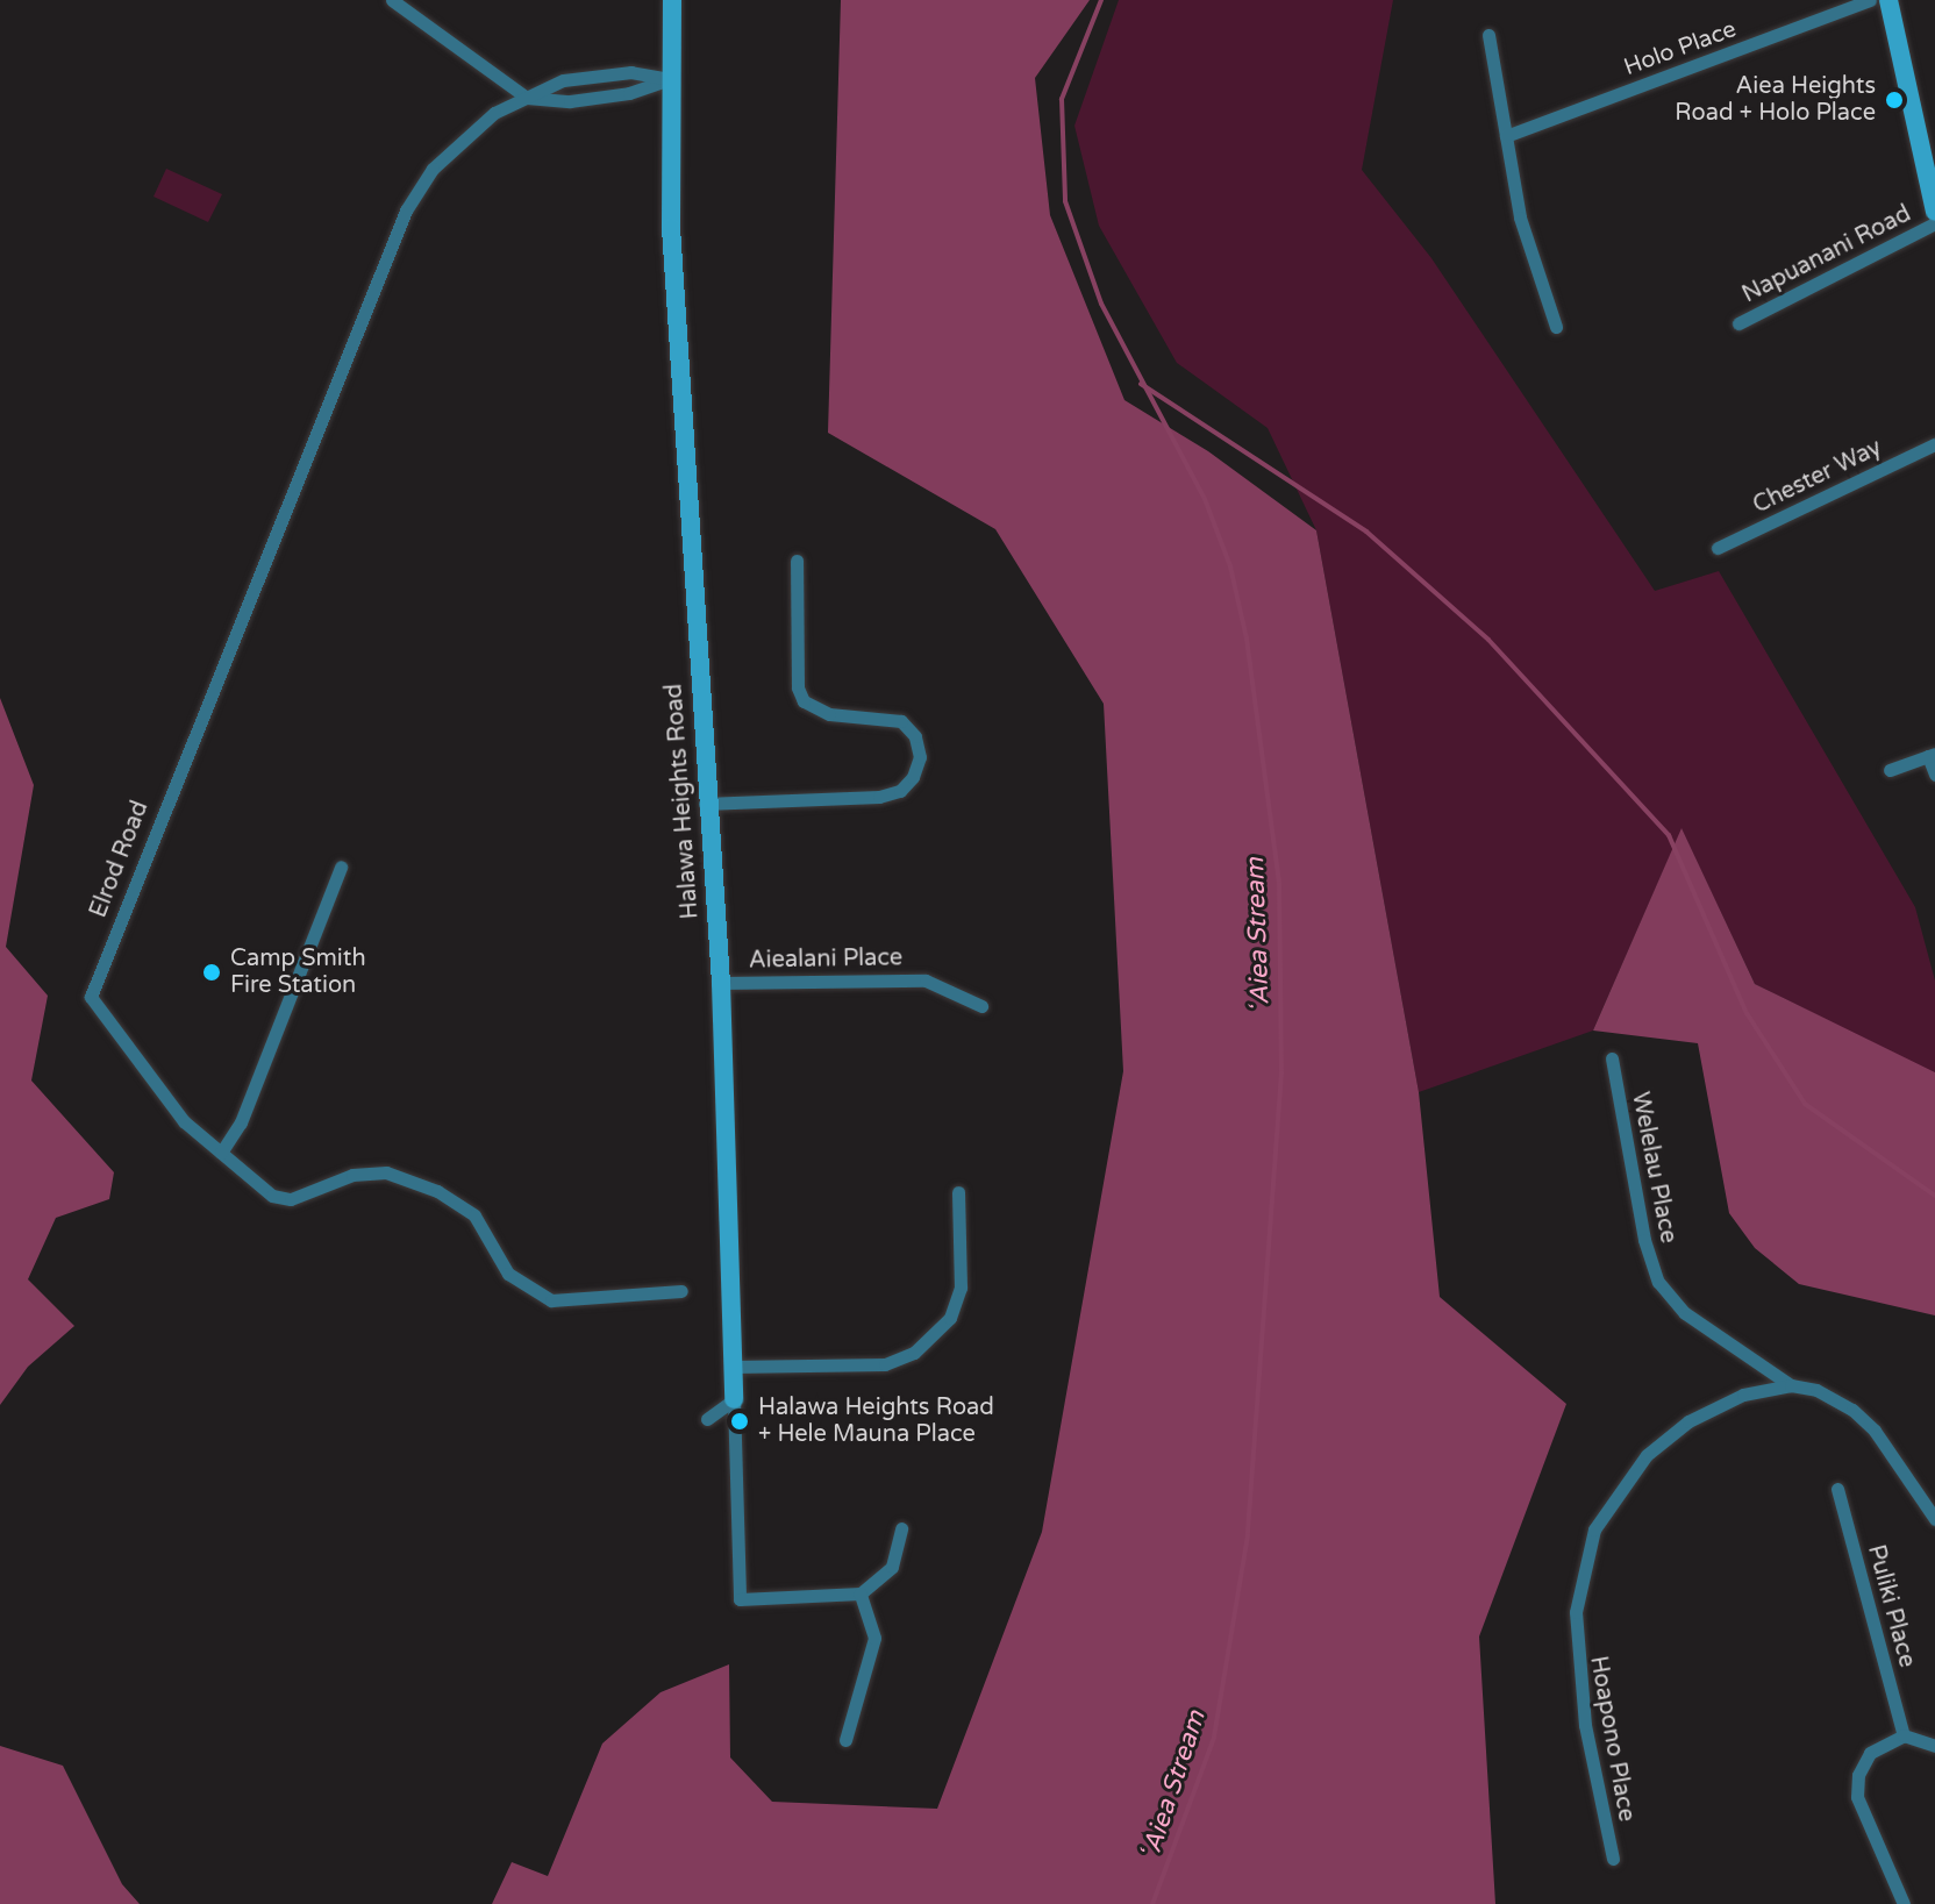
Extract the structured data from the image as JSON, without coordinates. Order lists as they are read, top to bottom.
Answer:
{
  "streets": {
    "street": [
      "Holo Place",
      "Napuanani Road",
      "Chester Way",
      "Halawa Heights Road",
      "Elrod Road",
      "Aiealani Place",
      "Welelau Place",
      "Puliki Place",
      "Hoapono Place"
    ]
  },
  "crossings": [
    ["Halawa Heights Road", "Aiealani Place"],
    ["Welelau Place", "Hoapono Place"]
  ],
  "water": ["ʻAiea Stream"],
  "places": ["Aiea Heights Road + Holo Place", "Camp Smith Fire Station", "Halawa Heights Road + Hele Mauna Place"]
}
